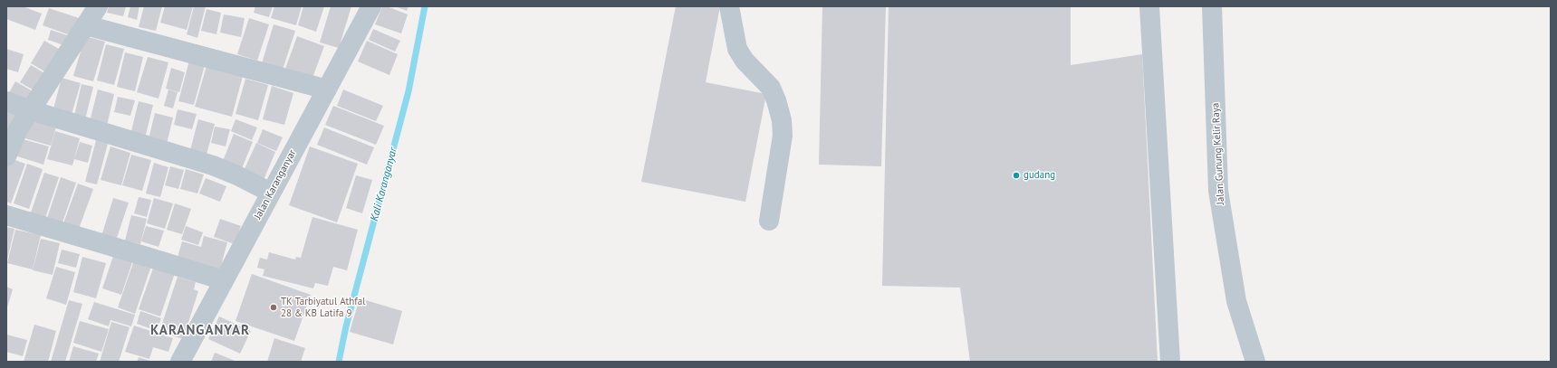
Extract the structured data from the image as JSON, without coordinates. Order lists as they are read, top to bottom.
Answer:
{
  "streets": {
    "street": ["Jalan Gunung Kelir Raya", "Jalan Karanganyar"]
  },
  "districts": ["KARANGANYAR"],
  "water": ["Kali Karanganyar"],
  "places": ["gudang", "TK Tarbiyatul Athfal 28 & KB Latifa 9"]
}
